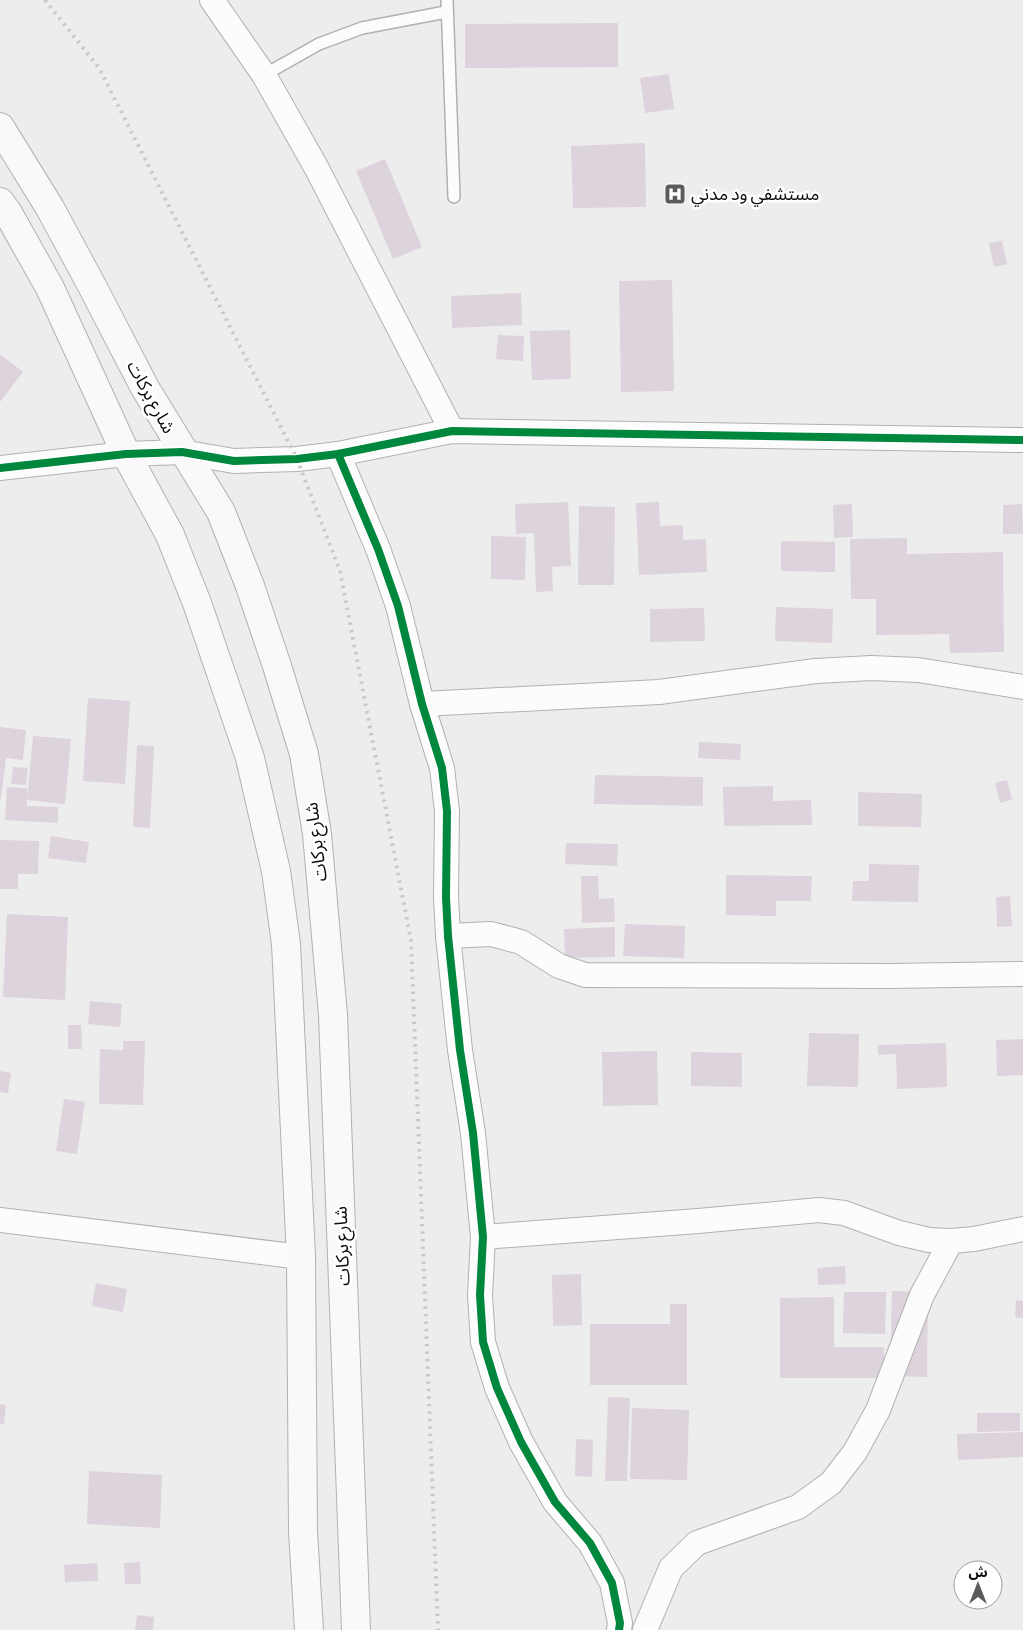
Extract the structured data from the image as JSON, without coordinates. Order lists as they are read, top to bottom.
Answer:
{
  "streets": {
    "main road": ["شارع بركات"]
  },
  "places": {
    "hospital": ["مستشفي ود مدني"]
  },
  "north": "top"
}
